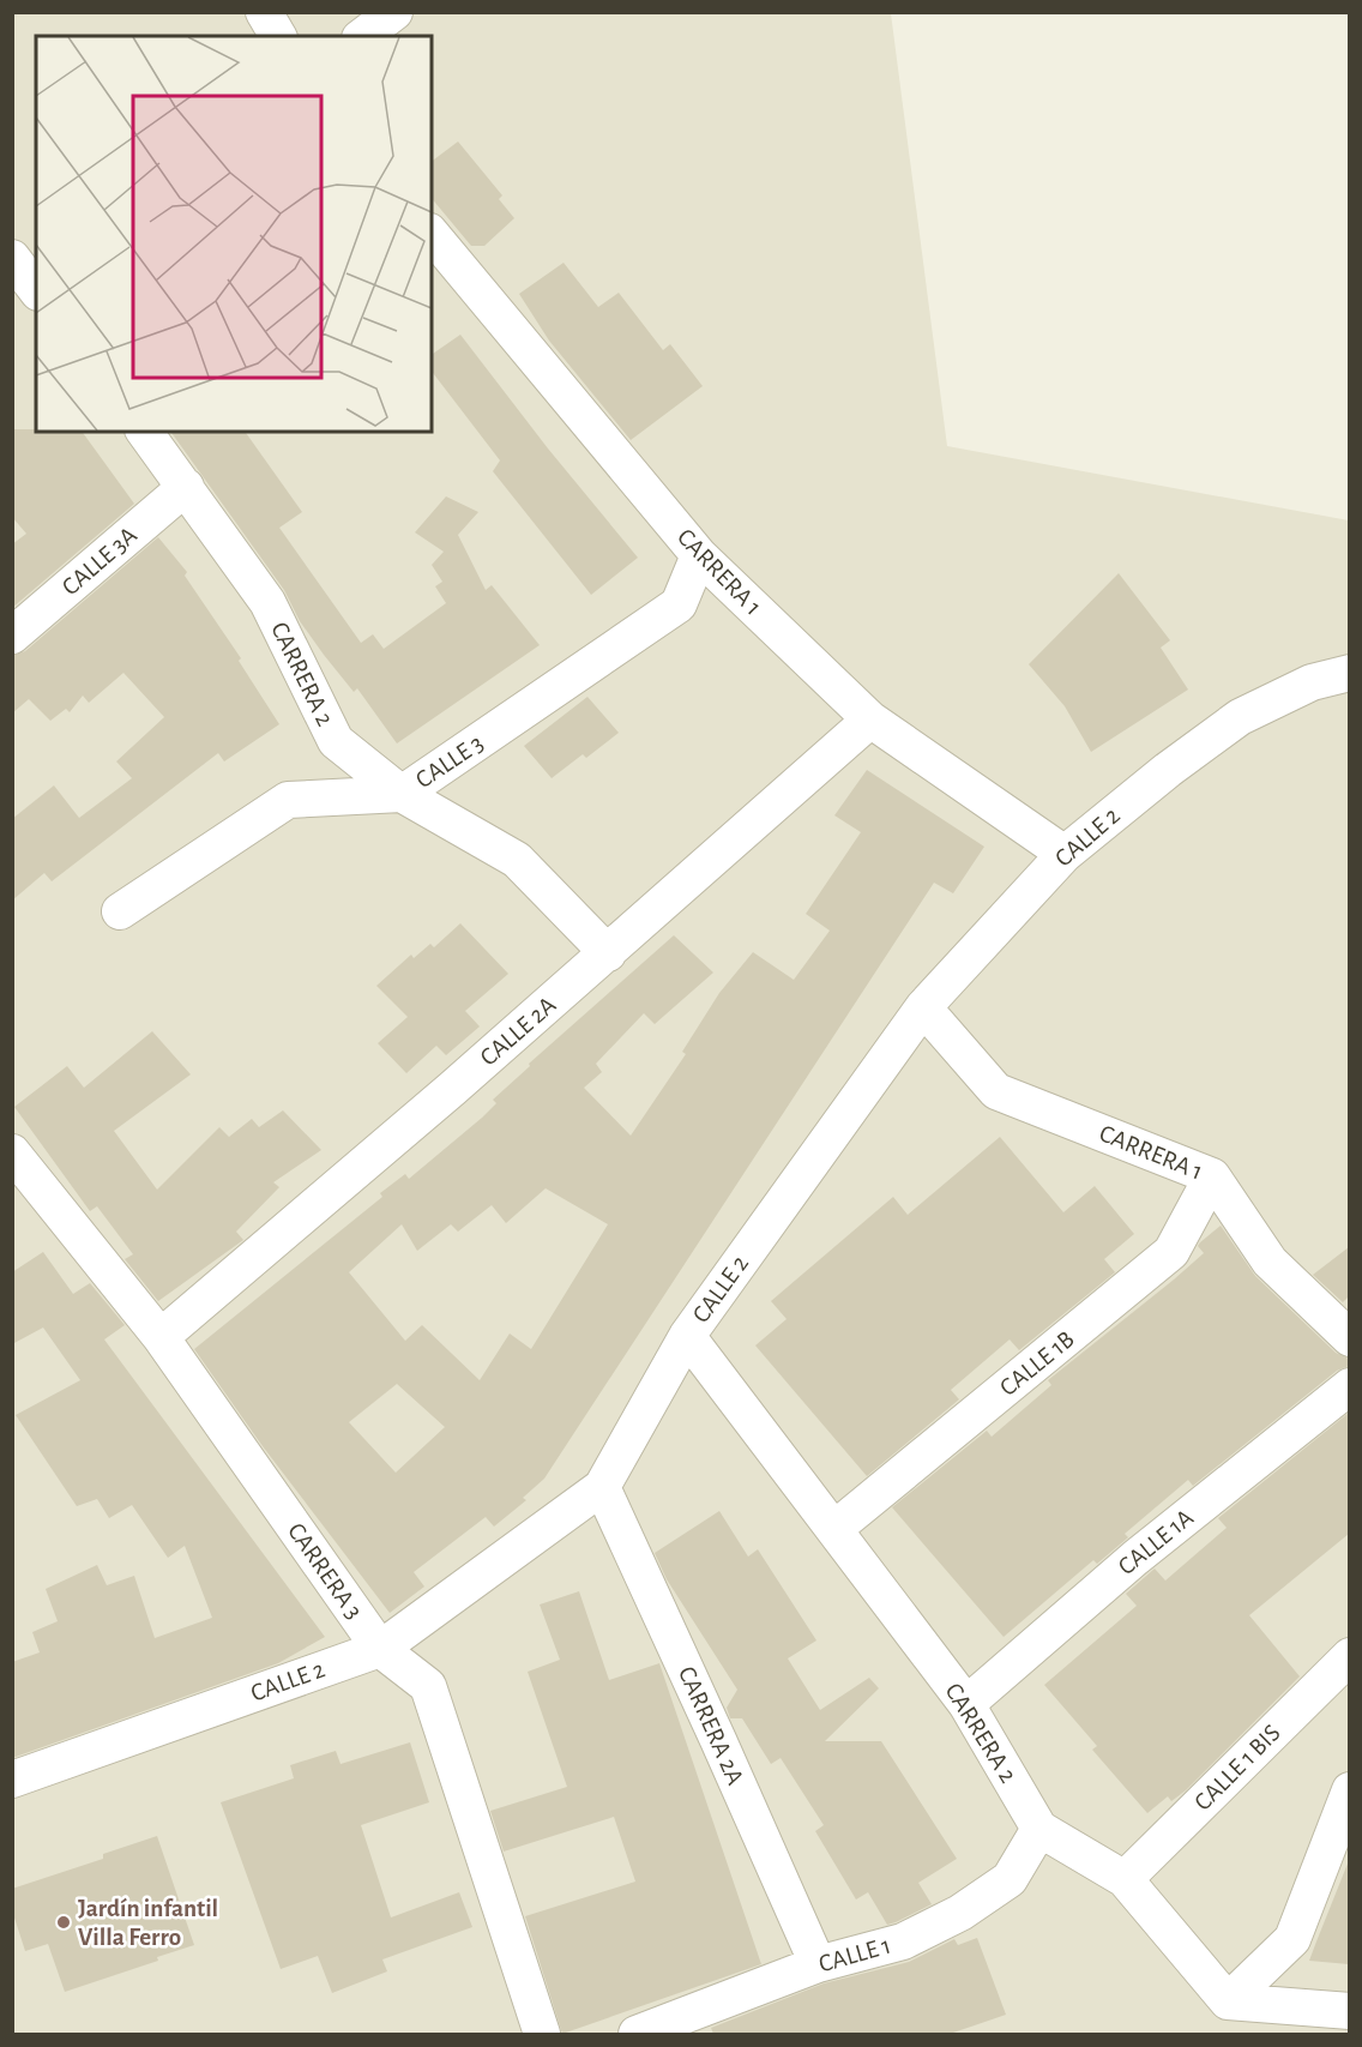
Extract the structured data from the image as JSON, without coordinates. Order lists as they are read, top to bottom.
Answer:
{
  "streets": {
    "street": [
      "CALLE 3A",
      "CARRERA 1",
      "CARRERA 2",
      "CALLE 3",
      "CALLE 2",
      "CALLE 2A",
      "CALLE 1B",
      "CALLE 1A",
      "CARRERA 3",
      "CARRERA 2A",
      "CALLE 1 BIS",
      "CALLE 1"
    ]
  },
  "crossings": [
    ["CALLE 3A", "CARRERA 2"],
    ["CARRERA 1", "CALLE 3"],
    ["CARRERA 1", "CALLE 2"],
    ["CARRERA 1", "CALLE 2A"],
    ["CARRERA 1", "CALLE 1B"],
    ["CARRERA 2", "CALLE 3"],
    ["CARRERA 2", "CALLE 2"],
    ["CARRERA 2", "CALLE 2A"],
    ["CARRERA 2", "CALLE 1B"],
    ["CARRERA 2", "CALLE 1A"],
    ["CARRERA 2", "CALLE 1 BIS"],
    ["CARRERA 2", "CALLE 1"],
    ["CALLE 2", "CARRERA 3"],
    ["CALLE 2", "CARRERA 2A"],
    ["CALLE 2A", "CARRERA 3"],
    ["CARRERA 2A", "CALLE 1"]
  ],
  "places": ["Jardín infantil Villa Ferro"]
}
